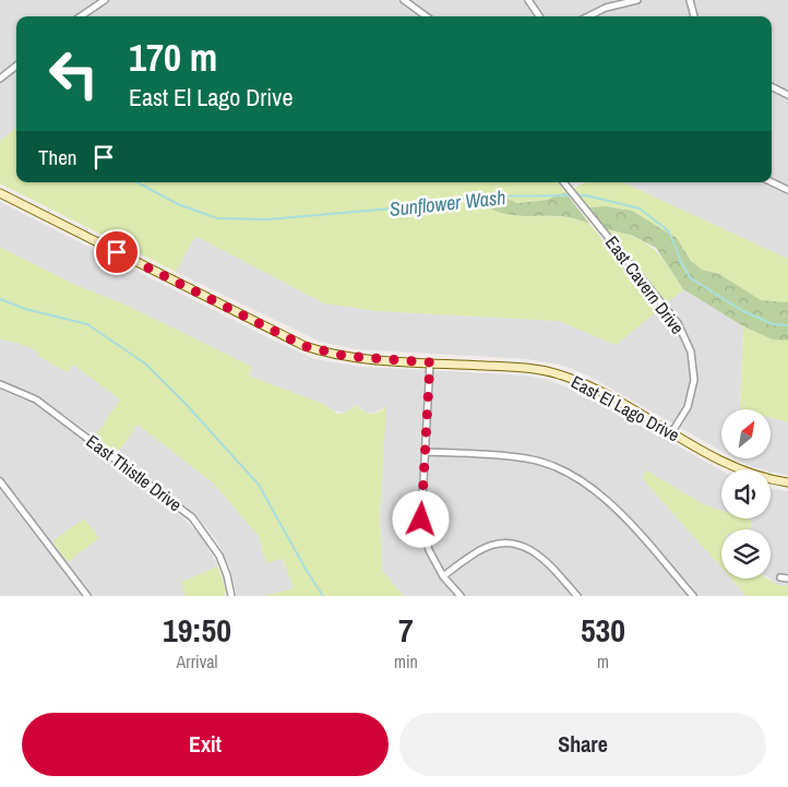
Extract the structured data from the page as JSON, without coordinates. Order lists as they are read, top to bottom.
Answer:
{
  "streets": {
    "street": ["East Cavern Drive", "East El Lago Drive", "East Thistle Drive"]
  },
  "crossings": [
    ["East Cavern Drive", "East El Lago Drive"]
  ],
  "water": ["Sunflower Wash"],
  "north": "top right",
  "page": {
    "turn": ["170 m", "East El Lago Drive"],
    "then": "Then",
    "eta": [
      "19:50",
      "Arrival",
      "7",
      "min",
      "530",
      "m"
    ],
    "buttons": ["Exit", "Share"]
  }
}
